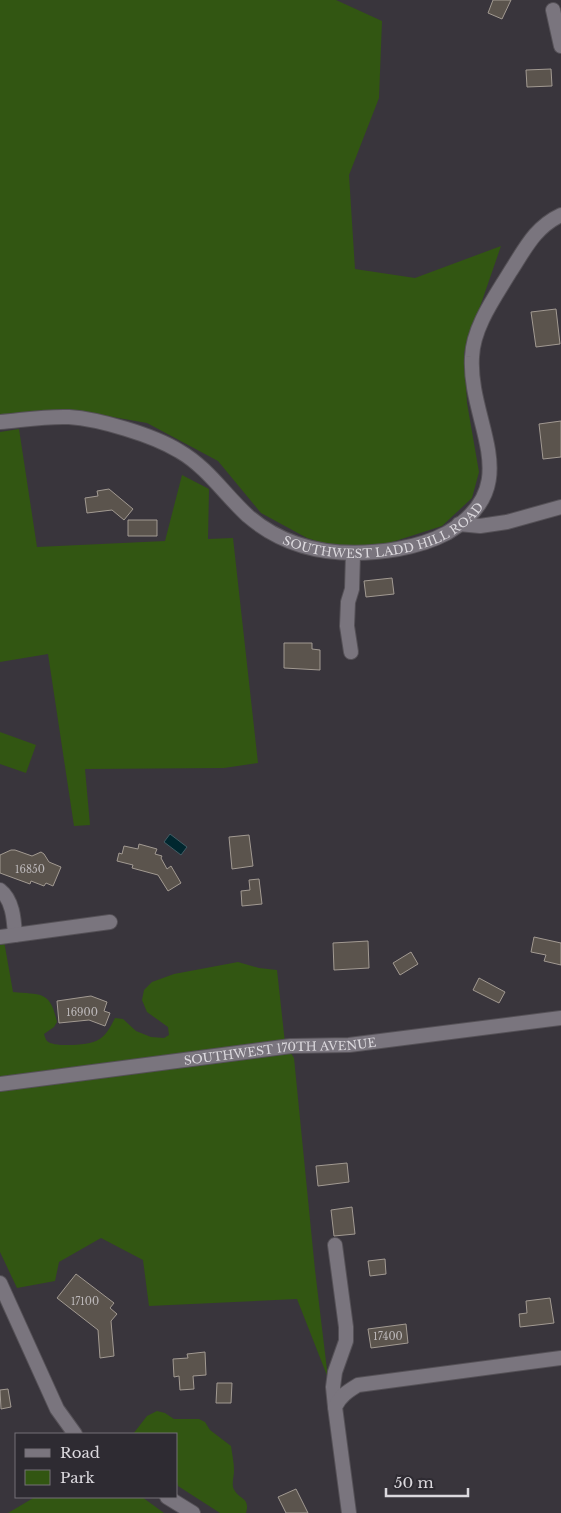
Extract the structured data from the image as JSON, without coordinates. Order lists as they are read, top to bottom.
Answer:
{
  "streets": {
    "street": ["SOUTHWEST LADD HILL ROAD", "SOUTHWEST 170TH AVENUE"]
  },
  "house_numbers": [
    "16850",
    "16900",
    "17100",
    "17400"
  ],
  "legend": ["Road", "Park"],
  "scale_bar": "50 m"
}
